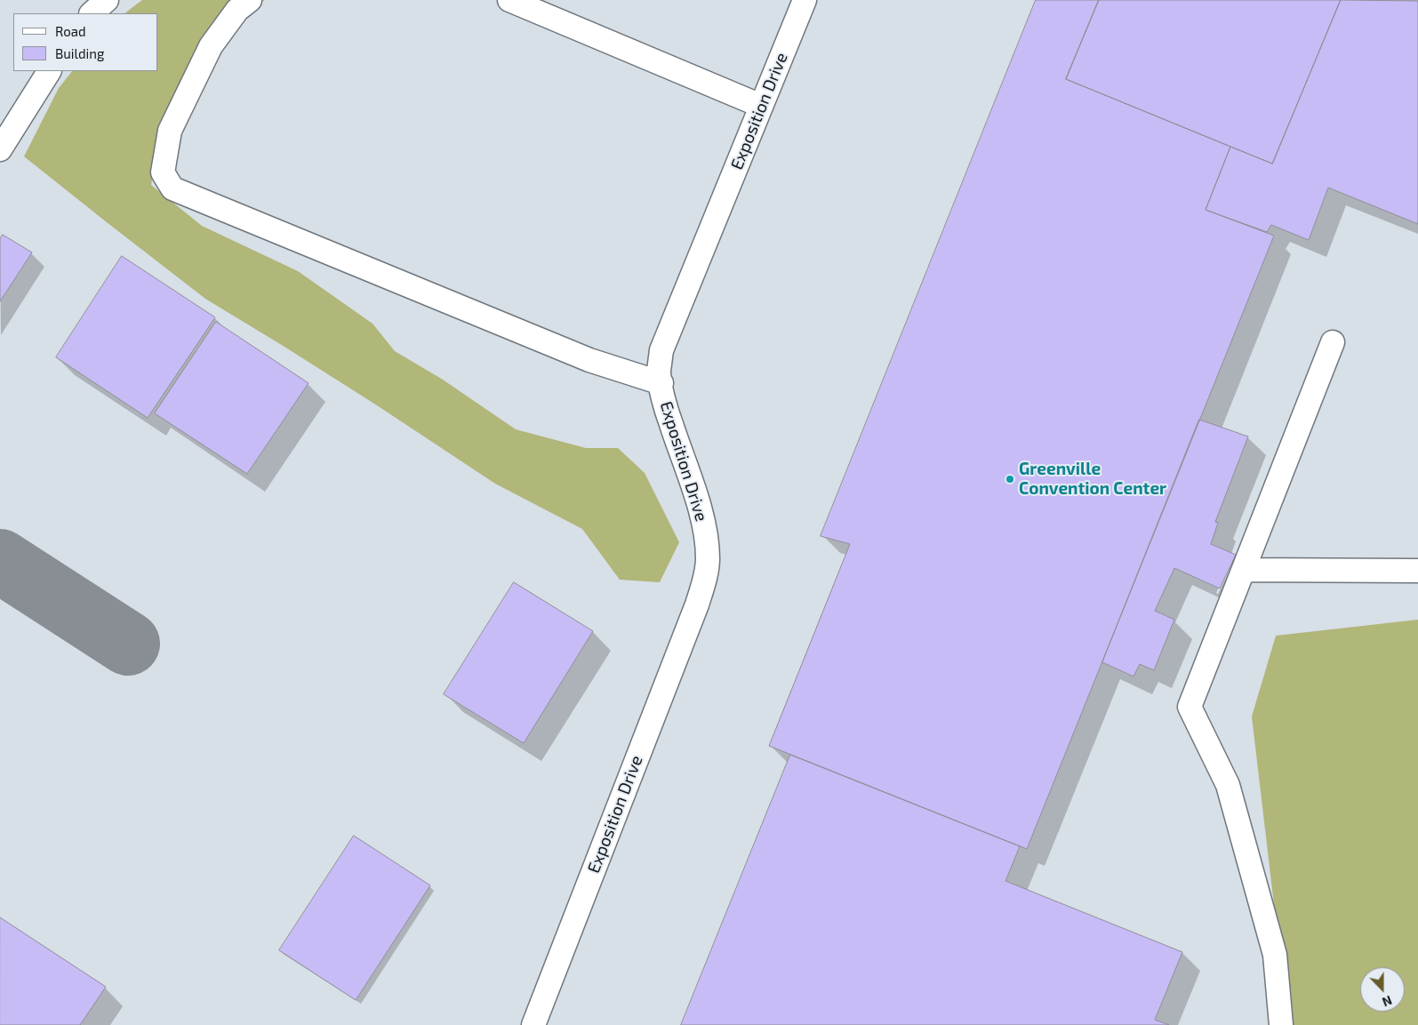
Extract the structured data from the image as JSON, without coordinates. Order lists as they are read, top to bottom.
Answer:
{
  "streets": {
    "street": ["Exposition Drive"]
  },
  "places": ["Greenville Convention Center"],
  "legend": ["Road", "Building"],
  "north": "bottom"
}
